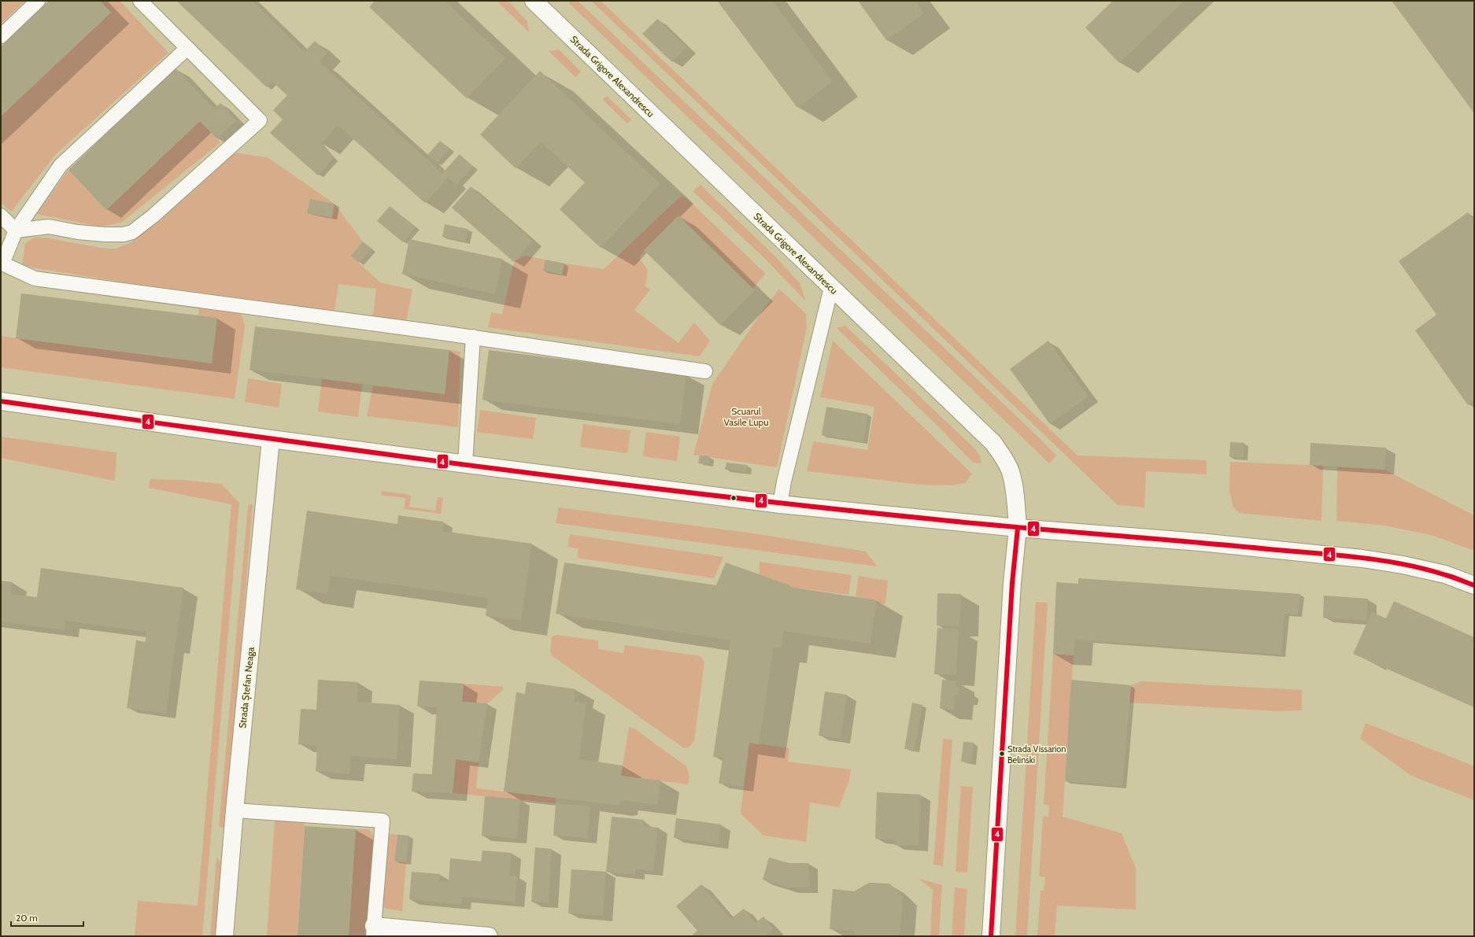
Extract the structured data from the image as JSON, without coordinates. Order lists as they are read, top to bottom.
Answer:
{
  "streets": {
    "main road": ["Strada Grigore Alexandrescu", "Strada Ștefan Neaga"]
  },
  "parks": ["Scuarul Vasile Lupu"],
  "places": ["Strada Vissarion Belinski"],
  "lines": ["transit line 4"],
  "scale_bar": "20 m"
}
